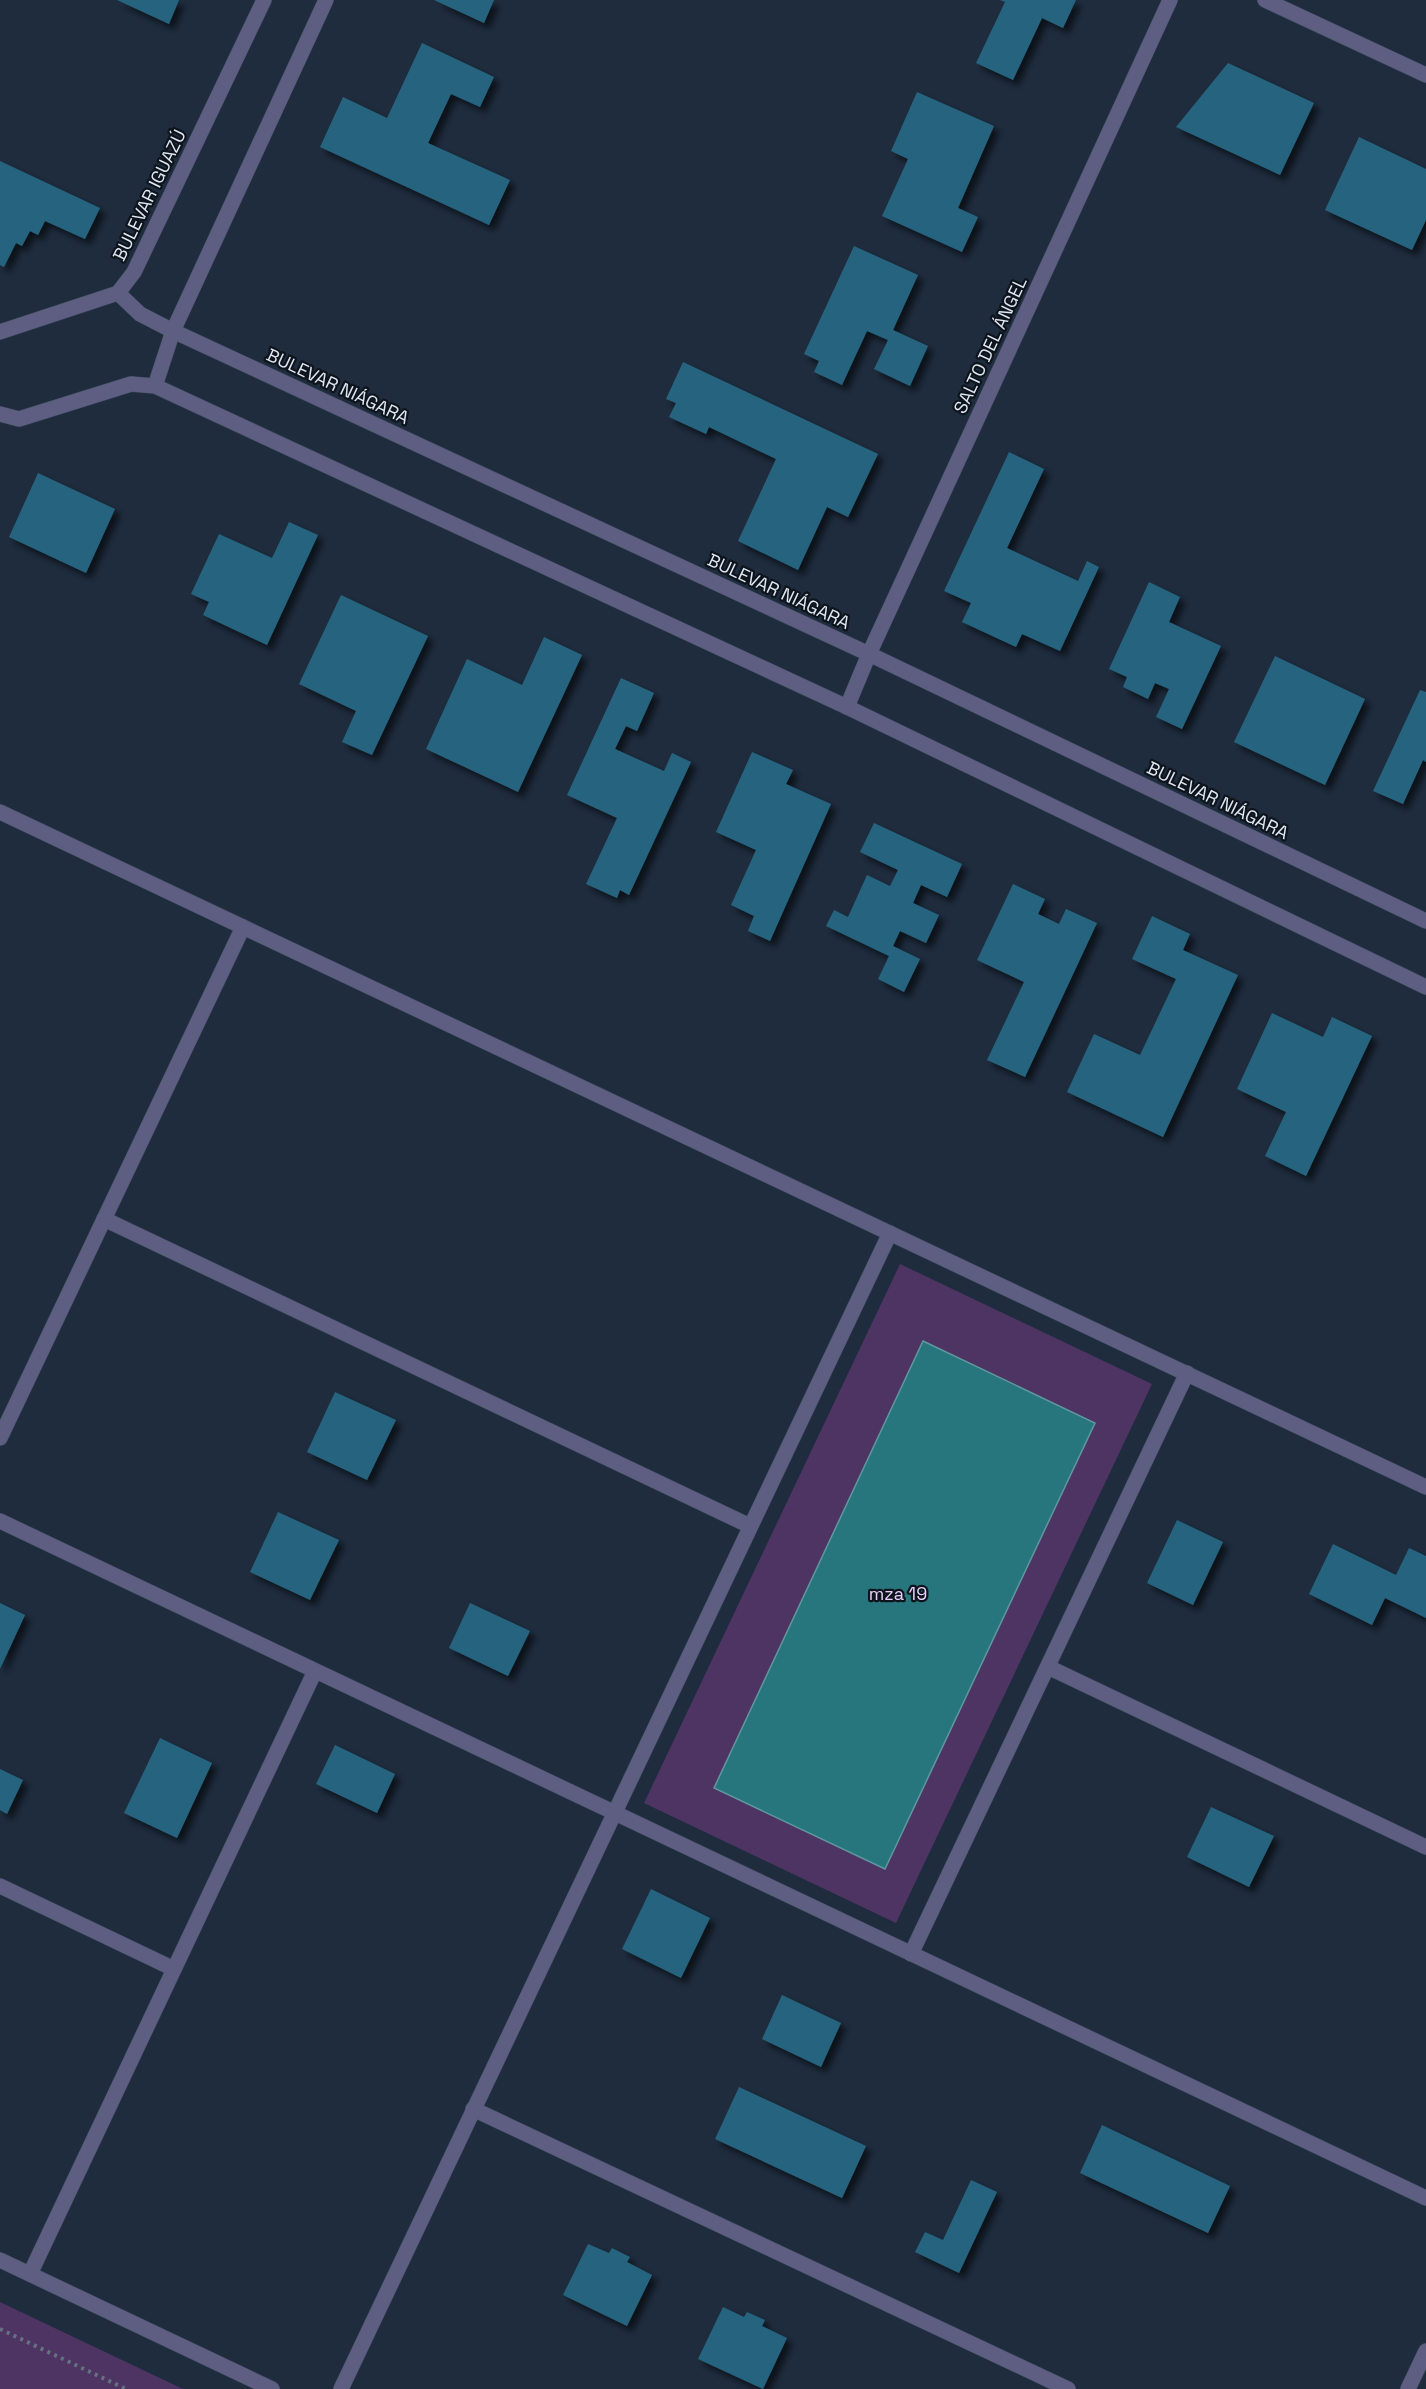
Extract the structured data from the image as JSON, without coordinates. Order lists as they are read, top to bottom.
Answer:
{
  "streets": {
    "street": ["BULEVAR IGUAZÚ", "SALTO DEL ÁNGEL", "BULEVAR NIÁGARA"]
  },
  "crossings": [
    ["BULEVAR IGUAZÚ", "BULEVAR NIÁGARA"],
    ["SALTO DEL ÁNGEL", "BULEVAR NIÁGARA"]
  ],
  "parks": ["mza 19"]
}
